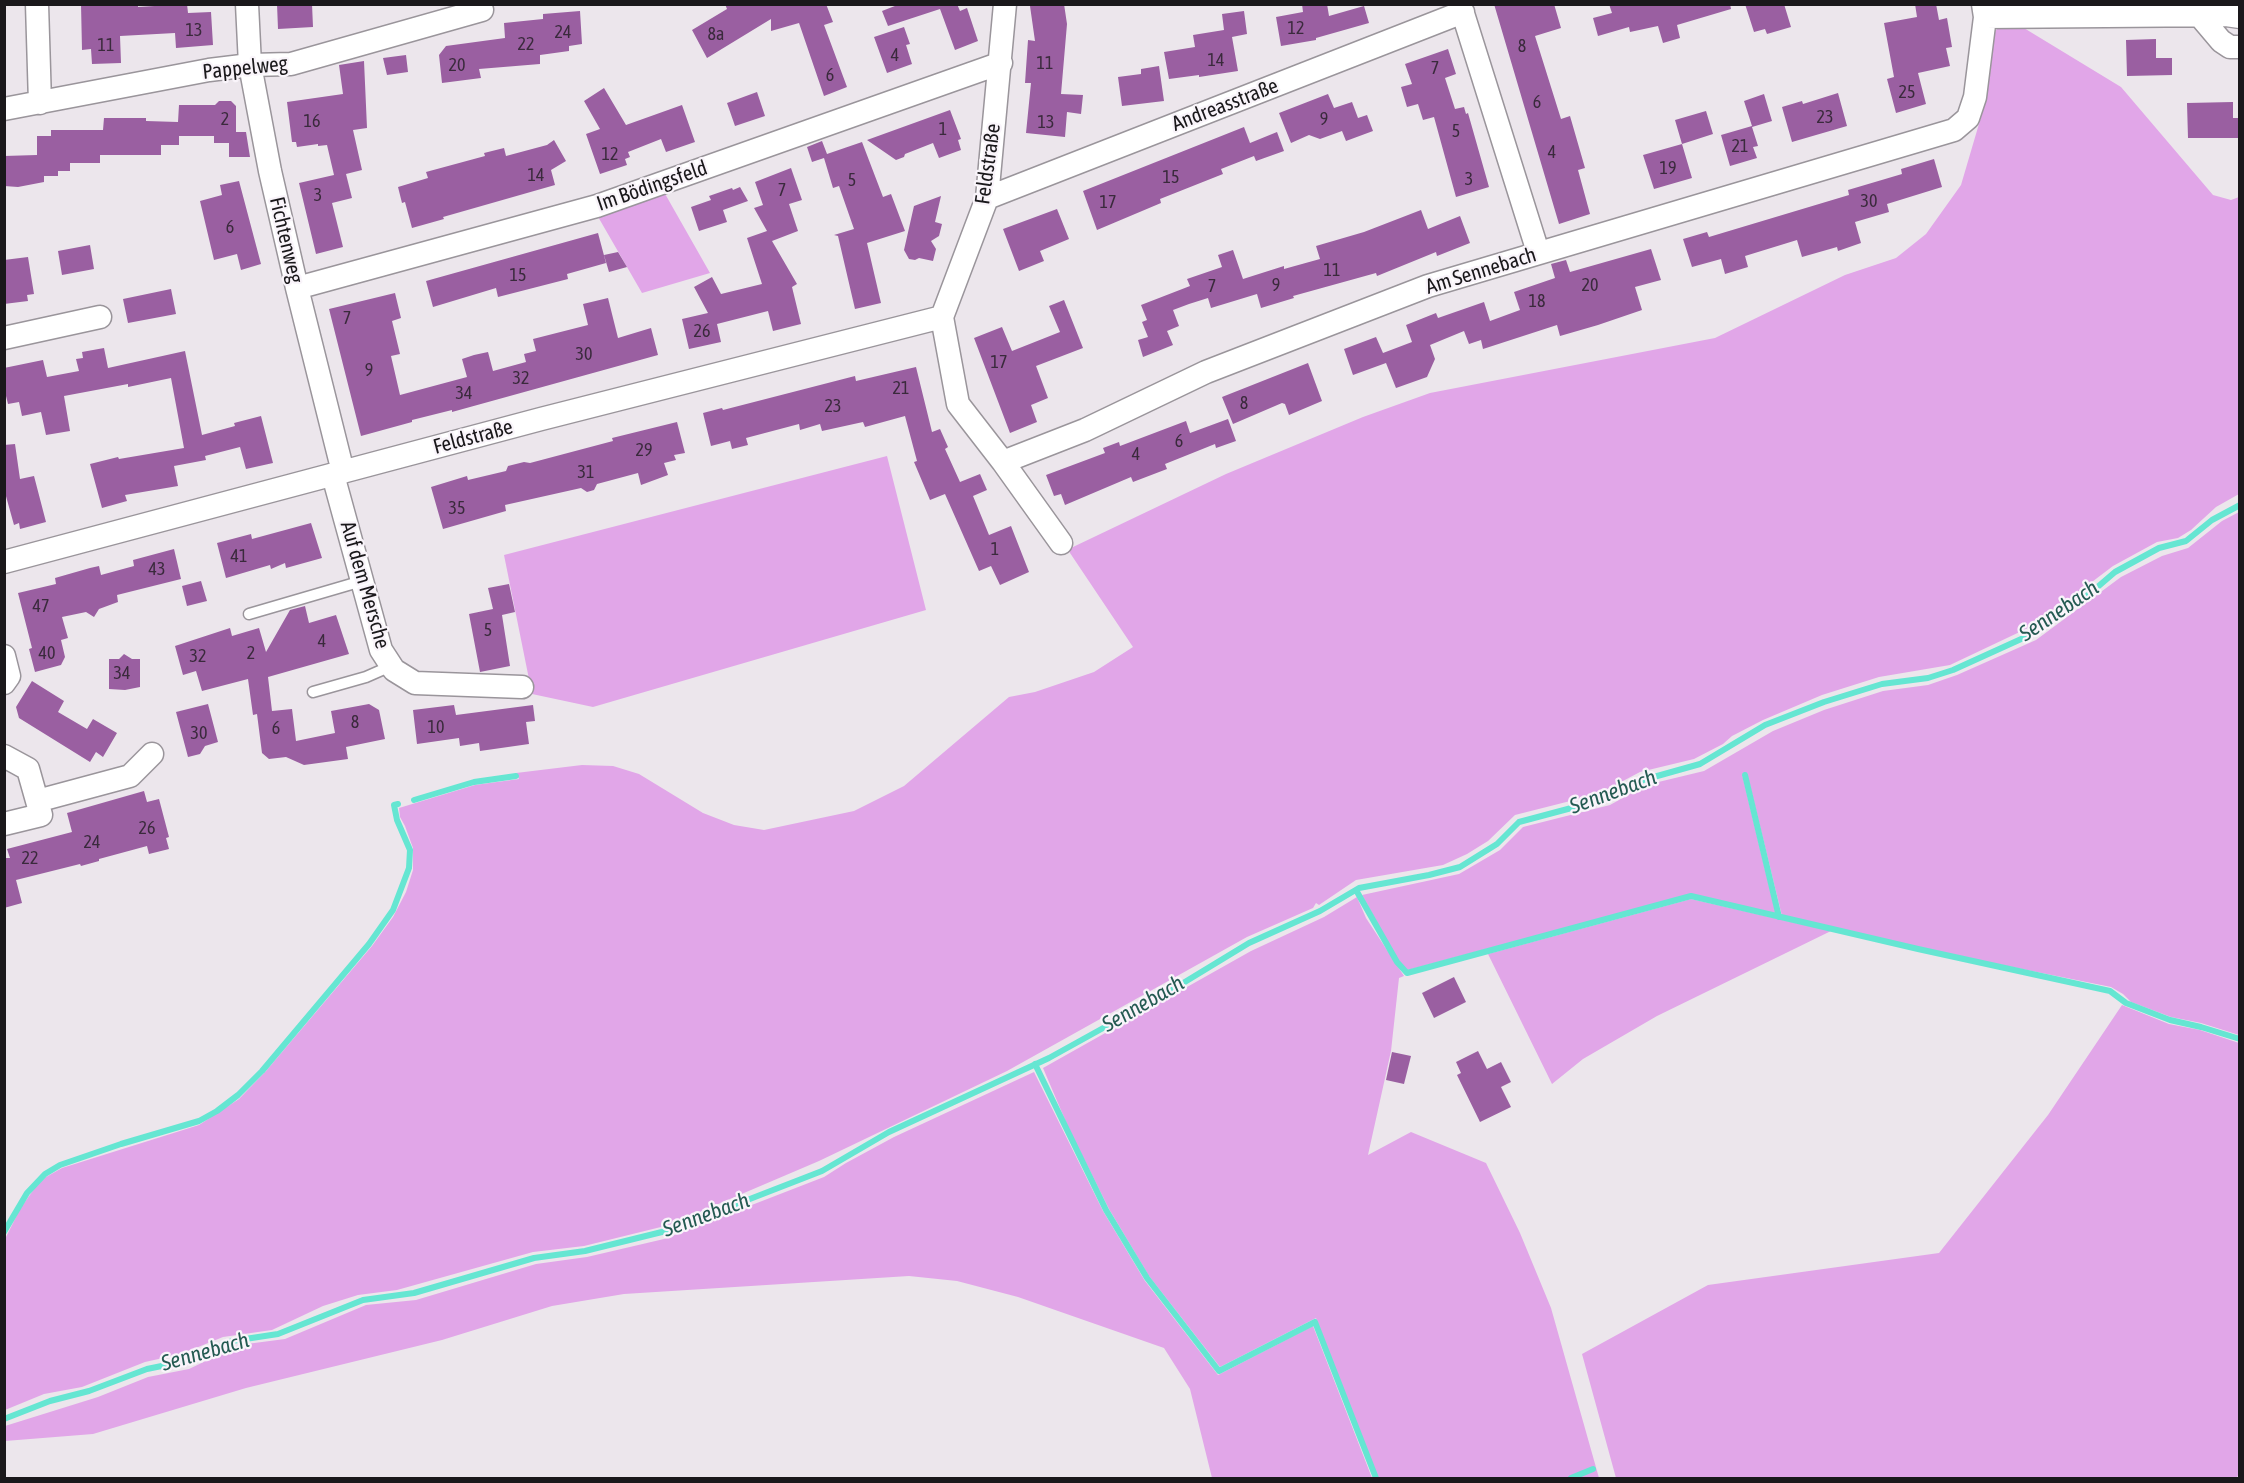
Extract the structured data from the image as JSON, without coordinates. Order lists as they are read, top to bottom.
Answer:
{
  "streets": {
    "street": [
      "Pappelweg",
      "Andreasstraße",
      "Feldstraße",
      "Im Bödingsfeld",
      "Fichtenweg",
      "Am Sennebach",
      "Auf dem Mersche"
    ]
  },
  "crossings": [
    ["Pappelweg", "Fichtenweg"],
    ["Andreasstraße", "Feldstraße"],
    ["Andreasstraße", "Am Sennebach"],
    ["Feldstraße", "Im Bödingsfeld"],
    ["Feldstraße", "Fichtenweg"],
    ["Feldstraße", "Auf dem Mersche"],
    ["Im Bödingsfeld", "Fichtenweg"],
    ["Fichtenweg", "Auf dem Mersche"]
  ],
  "water": ["Sennebach"],
  "house_numbers": [
    "12",
    "13",
    "24",
    "8a",
    "22",
    "11",
    "8",
    "4",
    "14",
    "11",
    "20",
    "7",
    "6",
    "25",
    "6",
    "23",
    "2",
    "9",
    "16",
    "13",
    "1",
    "5",
    "21",
    "4",
    "12",
    "19",
    "14",
    "15",
    "3",
    "5",
    "7",
    "3",
    "30",
    "17",
    "6",
    "11",
    "15",
    "9",
    "20",
    "7",
    "18",
    "7",
    "26",
    "30",
    "17",
    "9",
    "32",
    "21",
    "34",
    "8",
    "23",
    "6",
    "29",
    "4",
    "31",
    "35",
    "1",
    "41",
    "43",
    "47",
    "5",
    "4",
    "40",
    "2",
    "32",
    "34",
    "8",
    "10",
    "6",
    "30",
    "26",
    "24",
    "22"
  ]
}
